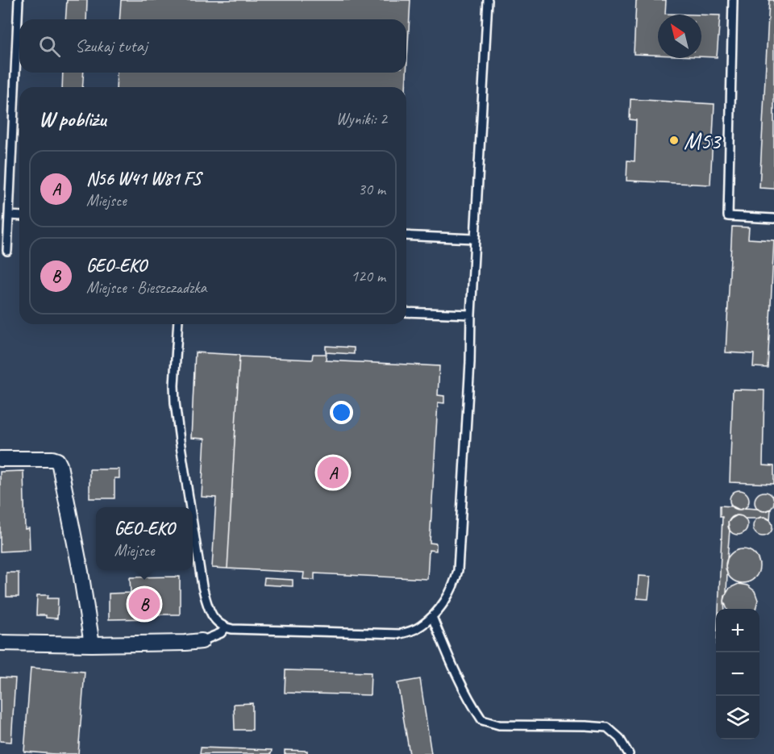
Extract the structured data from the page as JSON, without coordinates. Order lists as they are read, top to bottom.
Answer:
{
  "places": ["M53"],
  "north": "top left",
  "page": {
    "search": "Szukaj tutaj",
    "heading": ["W pobliżu", "Wyniki: 2"],
    "list": [
      {
        "mark": "A",
        "name": "N56 W41 W81 FS",
        "note": "Miejsce",
        "value": "30 m"
      },
      {
        "mark": "B",
        "name": "GEO-EKO",
        "note": "Miejsce · Bieszczadzka",
        "value": "120 m"
      }
    ],
    "pins": ["A", "B"],
    "popup": ["GEO-EKO", "Miejsce"],
    "map_buttons": ["+", "−"]
  }
}
